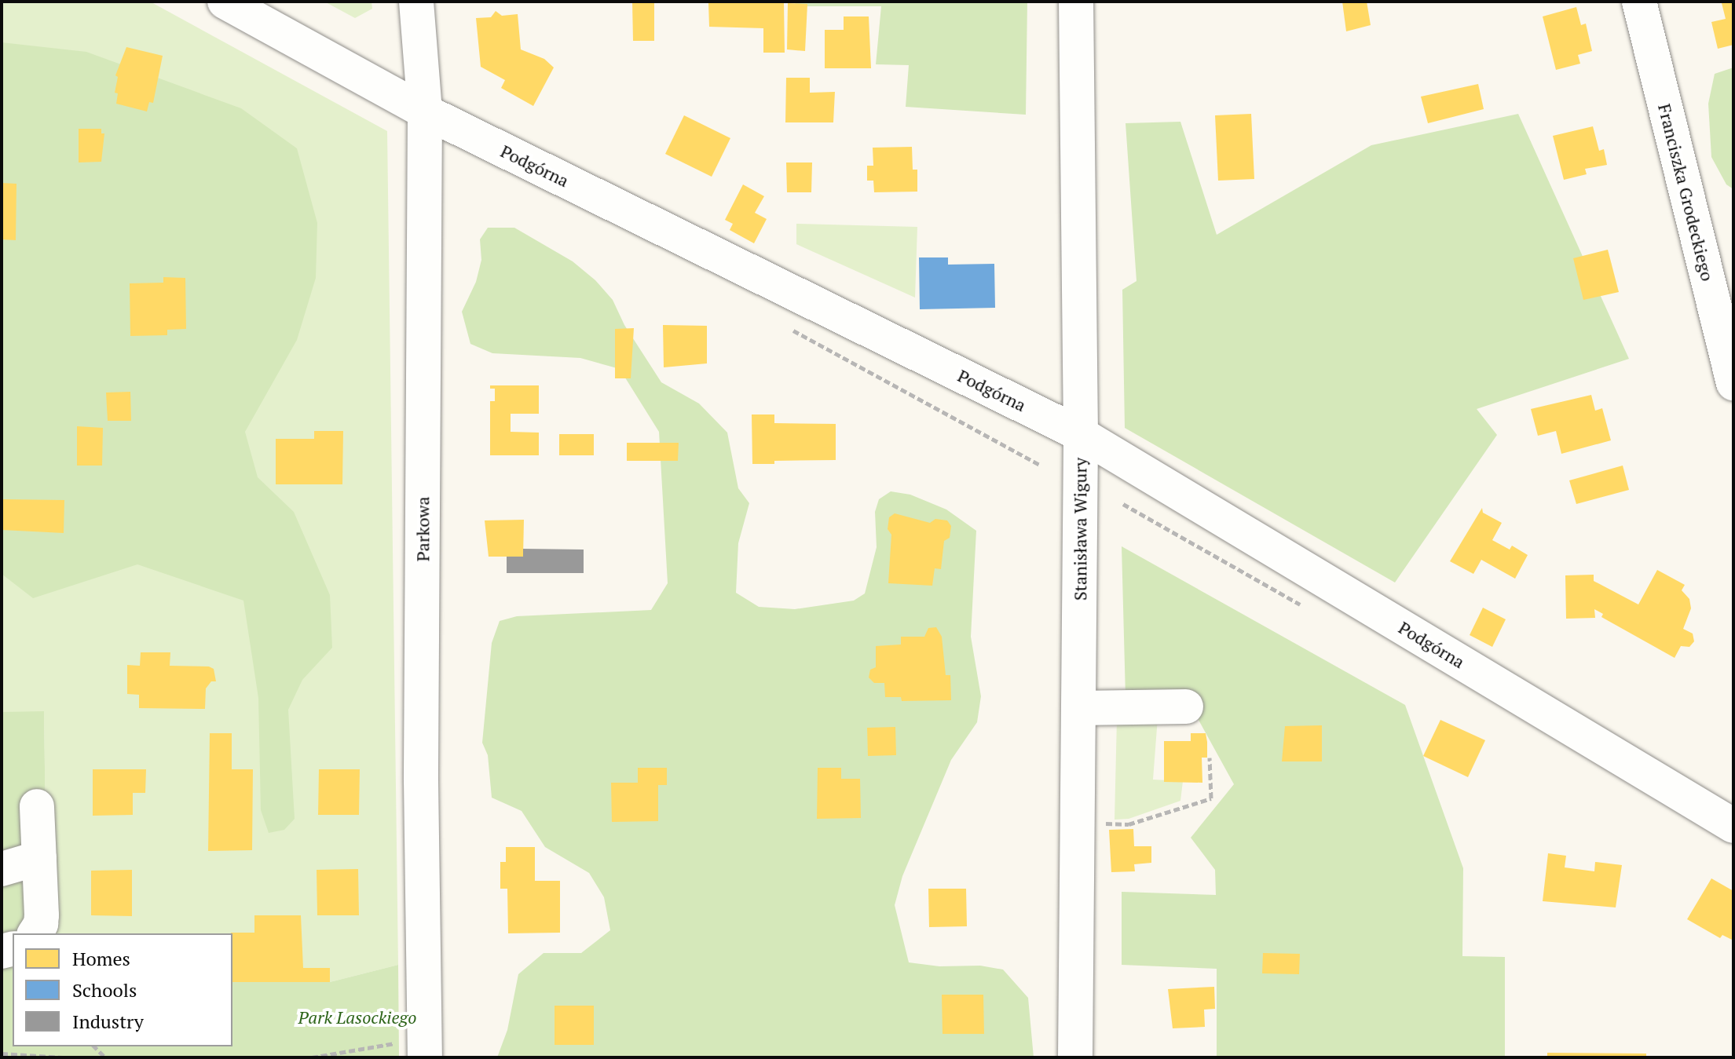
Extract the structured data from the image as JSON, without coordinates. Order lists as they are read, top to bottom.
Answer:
{
  "streets": {
    "street": [
      "Podgórna",
      "Franciszka Grodeckiego",
      "Parkowa",
      "Stanisława Wigury"
    ]
  },
  "crossings": [
    ["Podgórna", "Parkowa"],
    ["Podgórna", "Stanisława Wigury"]
  ],
  "parks": ["Park Lasockiego"],
  "legend": ["Homes", "Schools", "Industry"]
}
